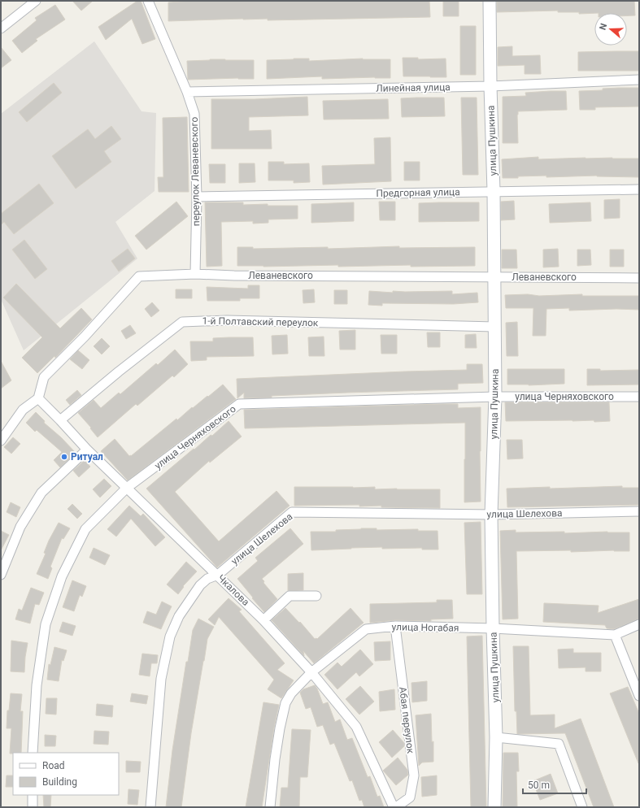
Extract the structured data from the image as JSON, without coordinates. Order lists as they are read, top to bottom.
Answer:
{
  "streets": {
    "street": [
      "Линейная улица",
      "улица Пушкина",
      "переулок Леваневского",
      "Предгорная улица",
      "Леваневского",
      "1-й Полтавский переулок",
      "улица Черняховского",
      "улица Шелехова",
      "Чкалова",
      "улица Ногабая",
      "Абая переулок"
    ]
  },
  "crossings": [
    ["Линейная улица", "улица Пушкина"],
    ["Линейная улица", "переулок Леваневского"],
    ["улица Пушкина", "Предгорная улица"],
    ["улица Пушкина", "Леваневского"],
    ["улица Пушкина", "1-й Полтавский переулок"],
    ["улица Пушкина", "улица Черняховского"],
    ["улица Пушкина", "улица Шелехова"],
    ["улица Пушкина", "улица Ногабая"],
    ["переулок Леваневского", "Предгорная улица"],
    ["переулок Леваневского", "Леваневского"],
    ["Леваневского", "Чкалова"],
    ["1-й Полтавский переулок", "Чкалова"],
    ["улица Черняховского", "Чкалова"],
    ["улица Шелехова", "Чкалова"],
    ["Чкалова", "улица Ногабая"],
    ["улица Ногабая", "Абая переулок"]
  ],
  "places": ["Ритуал"],
  "legend": ["Road", "Building"],
  "scale_bar": "50 m",
  "north": "left"
}
